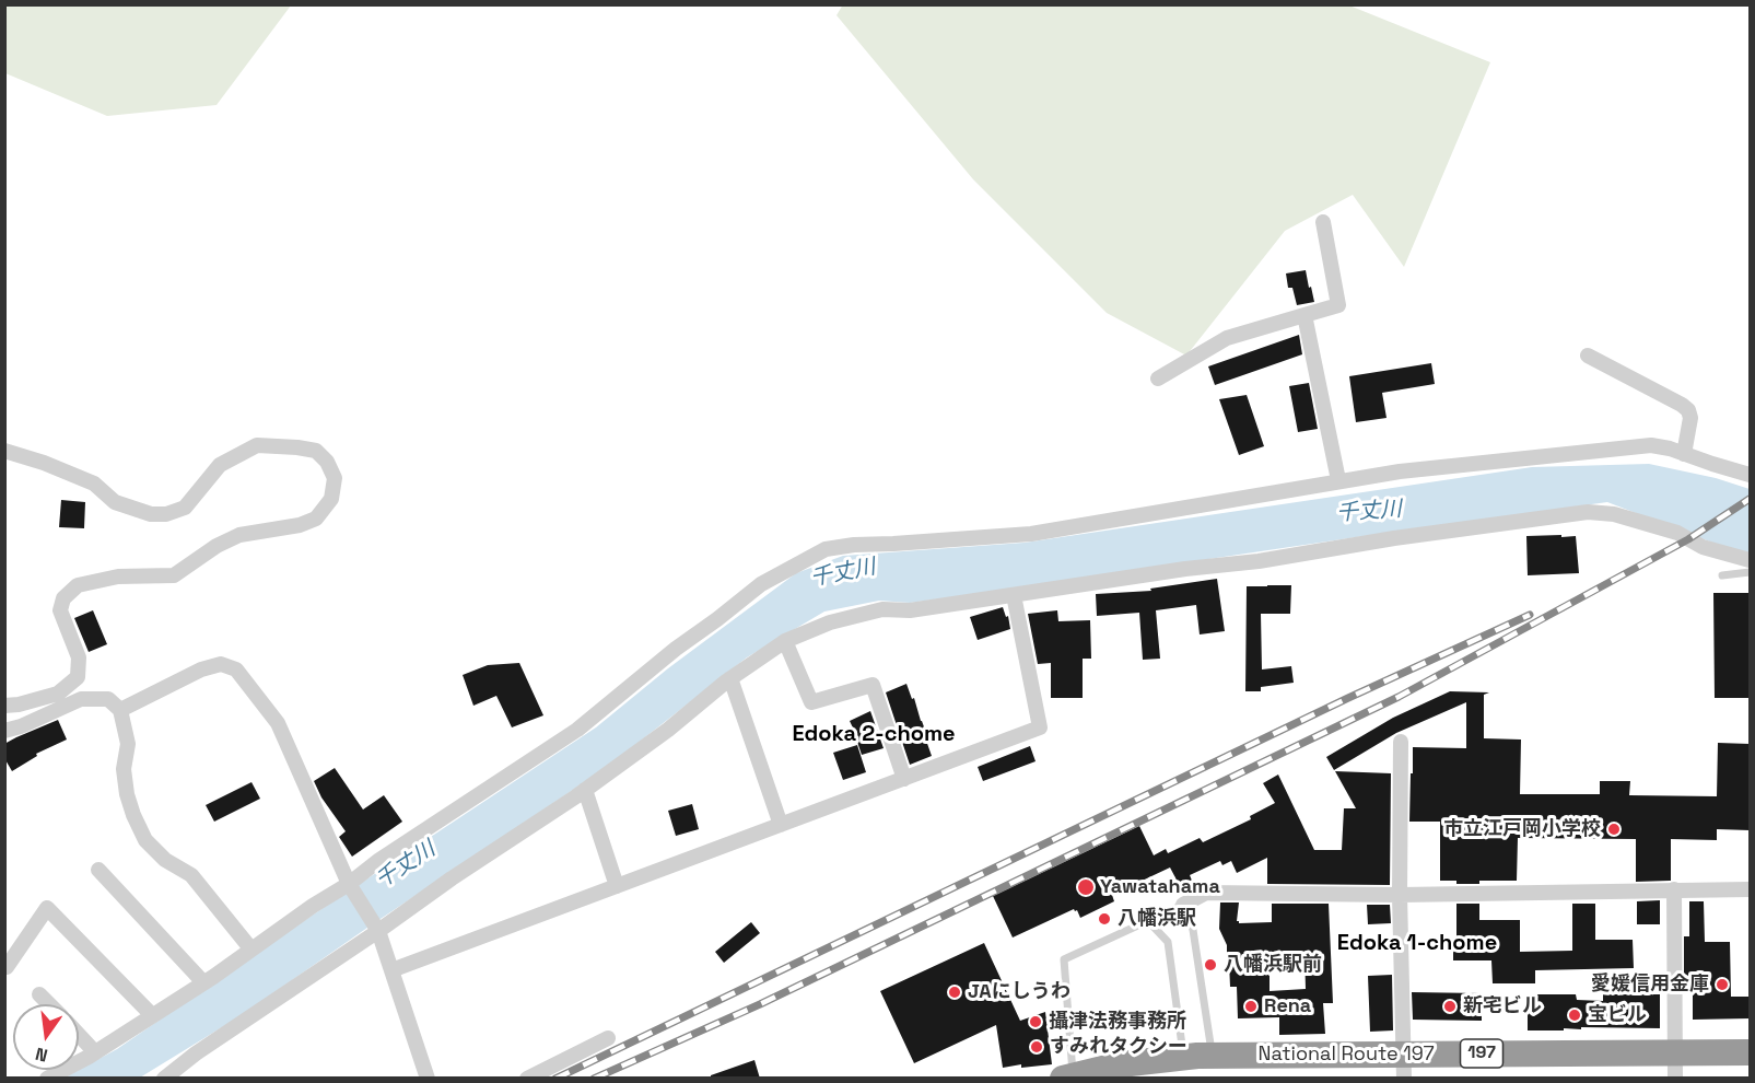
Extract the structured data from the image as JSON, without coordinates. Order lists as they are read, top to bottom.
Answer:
{
  "streets": {
    "highway": ["197", "National Route 197"]
  },
  "districts": ["Edoka 2-chome", "Edoka 1-chome"],
  "water": ["千丈川"],
  "places": [
    "市立江戸岡小学校",
    "Yawatahama",
    "八幡浜駅",
    "八幡浜駅前",
    "愛媛信用金庫",
    "JAにしうわ",
    "Rena",
    "新宅ビル",
    "宝ビル",
    "攝津法務事務所",
    "すみれタクシー"
  ],
  "north": "bottom"
}
